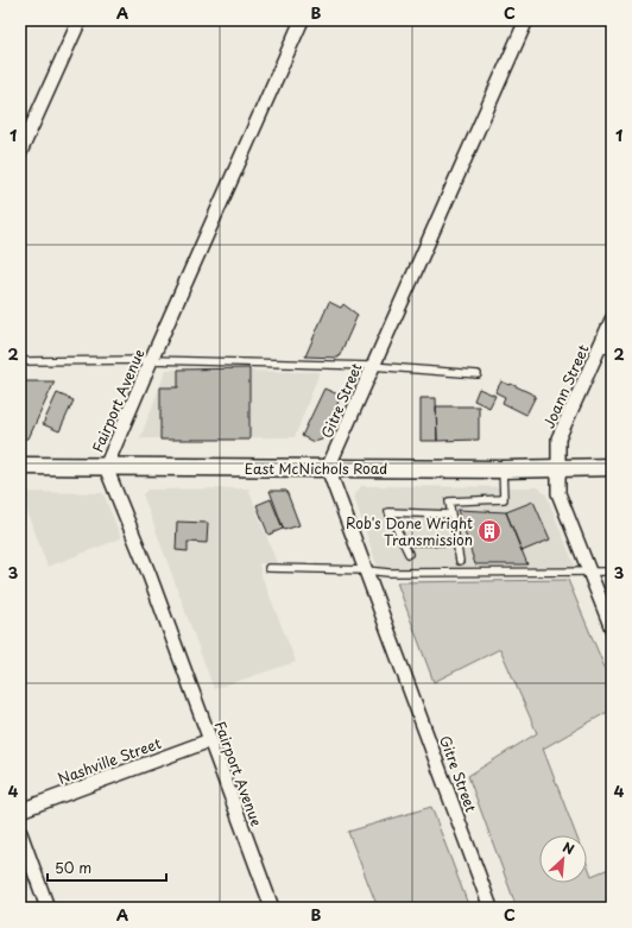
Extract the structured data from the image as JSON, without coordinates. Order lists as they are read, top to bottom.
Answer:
{
  "streets": {
    "street": [
      "Joann Street",
      "Fairport Avenue",
      "Gitre Street",
      "East McNichols Road",
      "Nashville Street"
    ]
  },
  "crossings": [
    ["Joann Street", "East McNichols Road"],
    ["Fairport Avenue", "East McNichols Road"],
    ["Fairport Avenue", "Nashville Street"],
    ["Gitre Street", "East McNichols Road"]
  ],
  "places": {
    "building": ["Rob's Done Wright Transmission"]
  },
  "scale_bar": "50 m",
  "north": "top right",
  "grid": {
    "columns": ["A", "B", "C"],
    "rows": [
      "1",
      "2",
      "3",
      "4"
    ]
  }
}
